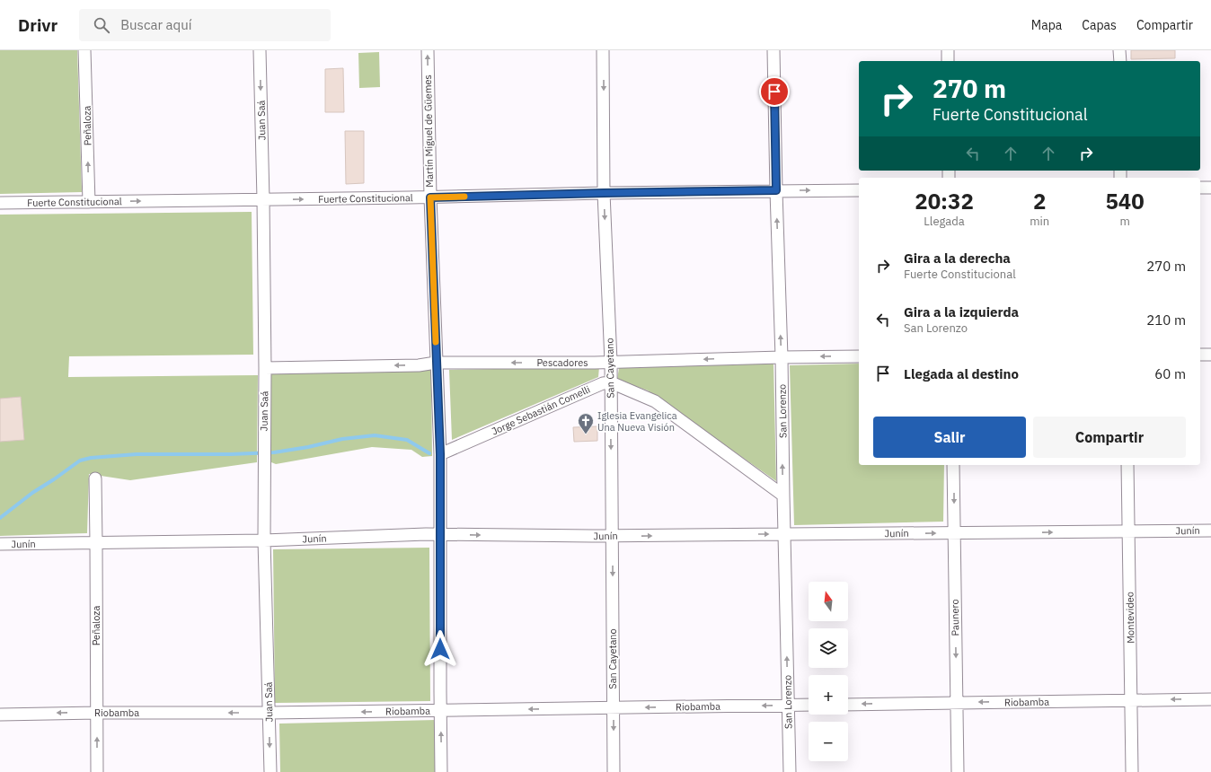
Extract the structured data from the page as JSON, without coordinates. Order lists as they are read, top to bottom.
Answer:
{
  "streets": {
    "street": [
      "Juan Saá",
      "Peñaloza",
      "Martín Miguel de Güemes",
      "Fuerte Constitucional",
      "Pescadores",
      "San Cayetano",
      "Jorge Sebastián Comelli",
      "San Lorenzo",
      "Junín",
      "Paunero",
      "Montevideo",
      "Riobamba"
    ]
  },
  "crossings": [
    ["Juan Saá", "Fuerte Constitucional"],
    ["Juan Saá", "Pescadores"],
    ["Juan Saá", "Junín"],
    ["Juan Saá", "Riobamba"],
    ["Peñaloza", "Fuerte Constitucional"],
    ["Peñaloza", "Junín"],
    ["Peñaloza", "Riobamba"],
    ["Martín Miguel de Güemes", "Fuerte Constitucional"],
    ["Martín Miguel de Güemes", "Pescadores"],
    ["Martín Miguel de Güemes", "Jorge Sebastián Comelli"],
    ["Martín Miguel de Güemes", "Junín"],
    ["Martín Miguel de Güemes", "Riobamba"],
    ["Fuerte Constitucional", "San Cayetano"],
    ["Fuerte Constitucional", "San Lorenzo"],
    ["Pescadores", "San Cayetano"],
    ["Pescadores", "San Lorenzo"],
    ["San Cayetano", "Jorge Sebastián Comelli"],
    ["San Cayetano", "Junín"],
    ["San Cayetano", "Riobamba"],
    ["San Lorenzo", "Junín"],
    ["San Lorenzo", "Riobamba"],
    ["Junín", "Paunero"],
    ["Junín", "Montevideo"],
    ["Paunero", "Riobamba"],
    ["Montevideo", "Riobamba"]
  ],
  "one_way": [
    "Peñaloza",
    "Fuerte Constitucional",
    "Pescadores",
    "San Cayetano",
    "San Lorenzo",
    "Junín",
    "Paunero",
    "Riobamba"
  ],
  "places": {
    "church": ["Iglesia Evangelica Una Nueva Visión"]
  },
  "north": "top",
  "page": {
    "header": "Drivr",
    "search": "Buscar aquí",
    "nav": ["Mapa", "Capas", "Compartir"],
    "turn": ["270 m", "Fuerte Constitucional"],
    "eta": [
      "20:32",
      "Llegada",
      "2",
      "min",
      "540",
      "m"
    ],
    "list": [
      {
        "name": "Gira a la derecha",
        "note": "Fuerte Constitucional",
        "value": "270 m"
      },
      {
        "name": "Gira a la izquierda",
        "note": "San Lorenzo",
        "value": "210 m"
      },
      {
        "name": "Llegada al destino",
        "value": "60 m"
      }
    ],
    "buttons": ["Salir", "Compartir"],
    "map_buttons": ["+", "−"]
  }
}
